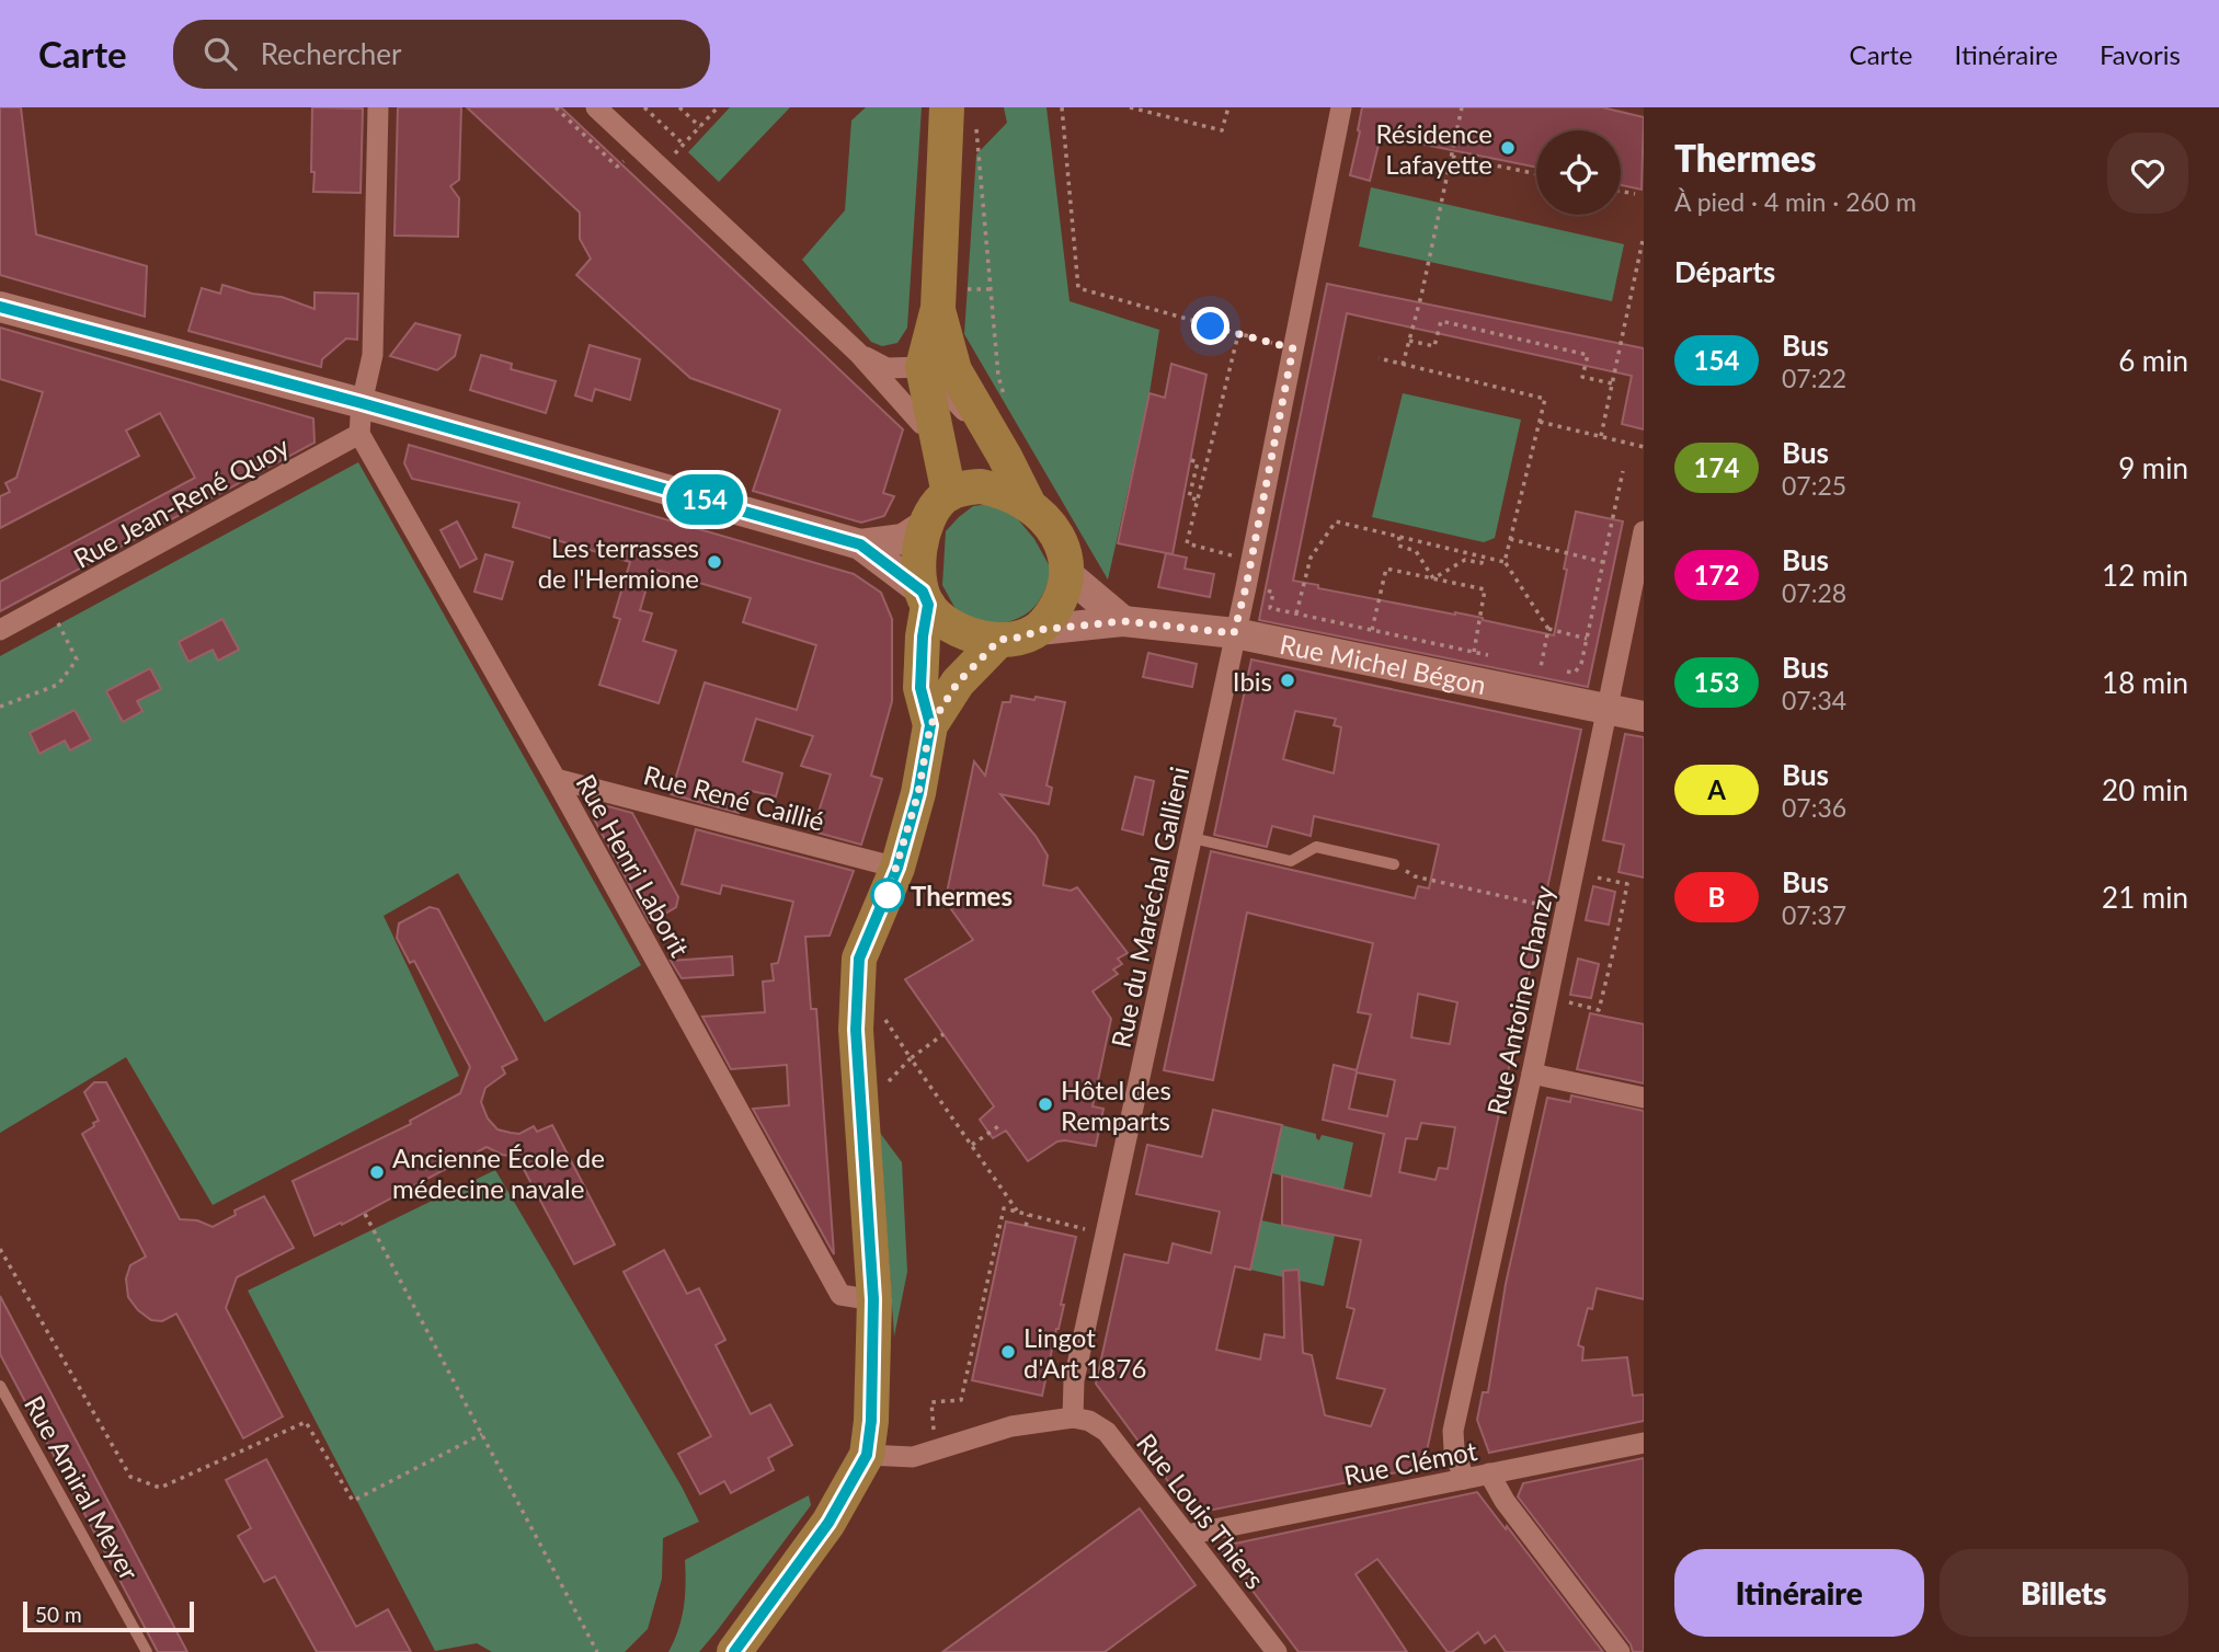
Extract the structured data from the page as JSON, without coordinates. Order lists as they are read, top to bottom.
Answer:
{
  "streets": {
    "street": [
      "Rue Jean-René Quoy",
      "Rue Michel Bégon",
      "Rue René Caillié",
      "Rue Henri Laborit",
      "Rue du Maréchal Gallieni",
      "Rue Antoine Chanzy",
      "Rue Clémot",
      "Rue Louis Thiers"
    ],
    "lane": ["Rue Amiral Meyer"]
  },
  "crossings": [
    ["Rue Jean-René Quoy", "Rue Henri Laborit"],
    ["Rue Michel Bégon", "Rue du Maréchal Gallieni"],
    ["Rue Michel Bégon", "Rue Antoine Chanzy"],
    ["Rue René Caillié", "Rue Henri Laborit"],
    ["Rue du Maréchal Gallieni", "Rue Louis Thiers"],
    ["Rue Antoine Chanzy", "Rue Clémot"],
    ["Rue Clémot", "Rue Louis Thiers"]
  ],
  "places": [
    "Résidence Lafayette",
    "Les terrasses de l'Hermione",
    "Ibis",
    "Thermes",
    "Hôtel des Remparts",
    "Ancienne École de médecine navale",
    "Lingot d'Art 1876"
  ],
  "lines": ["bus line 154"],
  "scale_bar": "50 m",
  "page": {
    "header": "Carte",
    "search": "Rechercher",
    "nav": ["Carte", "Itinéraire", "Favoris"],
    "on_map": "154",
    "heading": [
      ["Thermes", "À pied · 4 min · 260 m"],
      "Départs"
    ],
    "list": [
      {
        "mark": "154",
        "name": "Bus",
        "note": "07:22",
        "value": "6 min"
      },
      {
        "mark": "174",
        "name": "Bus",
        "note": "07:25",
        "value": "9 min"
      },
      {
        "mark": "172",
        "name": "Bus",
        "note": "07:28",
        "value": "12 min"
      },
      {
        "mark": "153",
        "name": "Bus",
        "note": "07:34",
        "value": "18 min"
      },
      {
        "mark": "A",
        "name": "Bus",
        "note": "07:36",
        "value": "20 min"
      },
      {
        "mark": "B",
        "name": "Bus",
        "note": "07:37",
        "value": "21 min"
      }
    ],
    "buttons": ["Itinéraire", "Billets"],
    "scale": "50 m"
  }
}
